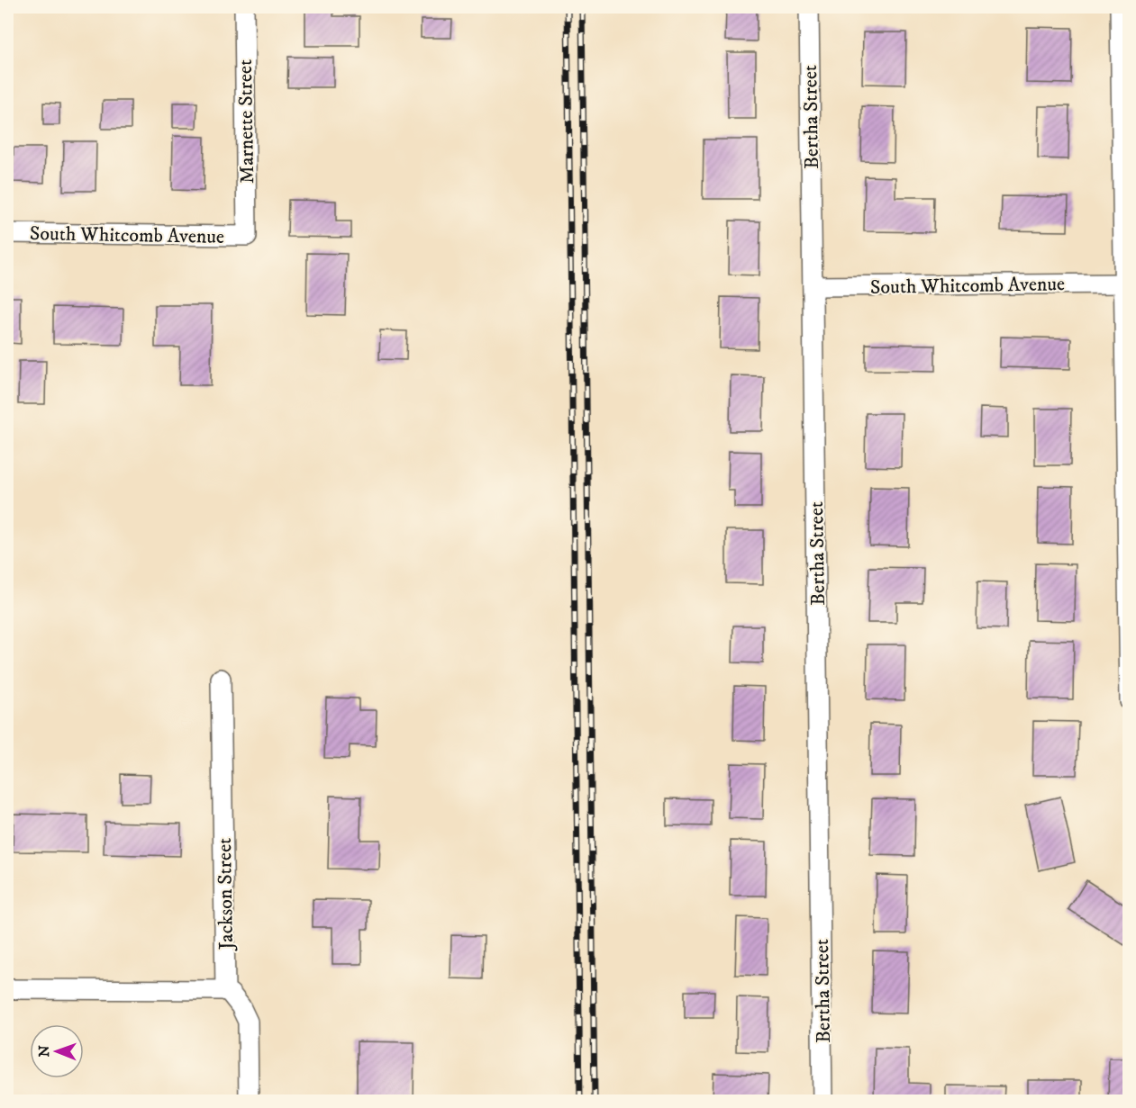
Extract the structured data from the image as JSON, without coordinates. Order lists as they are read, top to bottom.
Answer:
{
  "streets": {
    "street": [
      "Bertha Street",
      "Marnette Street",
      "South Whitcomb Avenue",
      "Jackson Street"
    ]
  },
  "crossings": [
    ["Bertha Street", "South Whitcomb Avenue"],
    ["Marnette Street", "South Whitcomb Avenue"]
  ],
  "north": "left"
}
